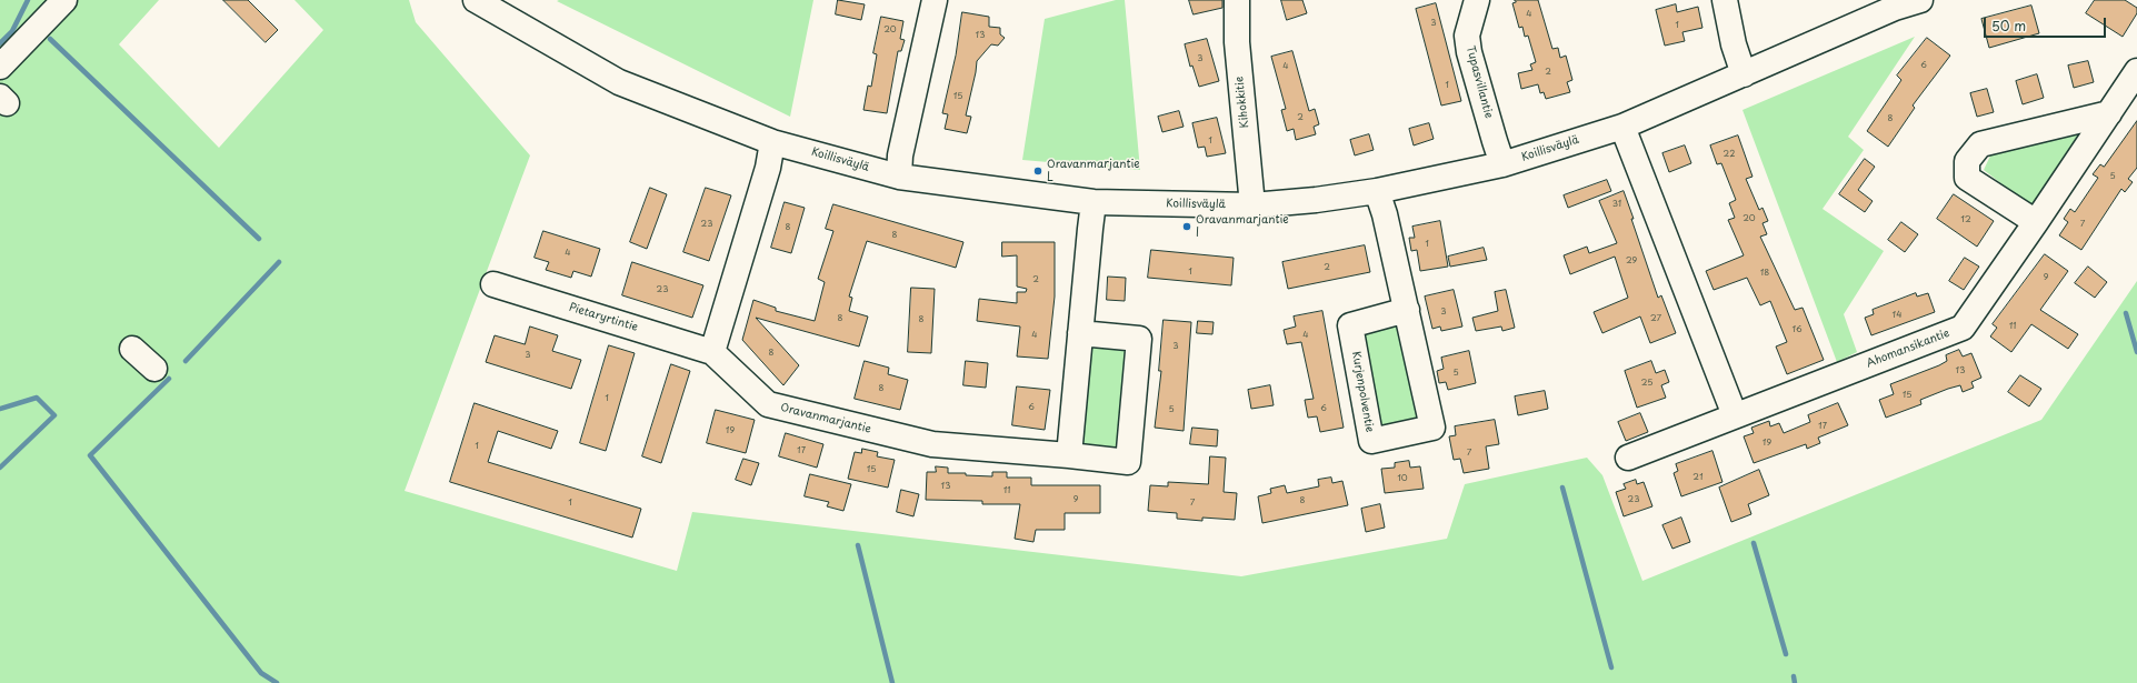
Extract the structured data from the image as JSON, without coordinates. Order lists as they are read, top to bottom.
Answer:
{
  "streets": {
    "street": [
      "Tupasvillantie",
      "Kihokkitie",
      "Koillisväylä",
      "Pietaryrtintie",
      "Ahomansikantie",
      "Kurjenpolventie",
      "Oravanmarjantie"
    ]
  },
  "crossings": [
    ["Tupasvillantie", "Koillisväylä"],
    ["Kihokkitie", "Koillisväylä"],
    ["Koillisväylä", "Kurjenpolventie"],
    ["Pietaryrtintie", "Oravanmarjantie"]
  ],
  "places": ["Oravanmarjantie L", "Oravanmarjantie I"],
  "house_numbers": [
    "4",
    "3",
    "1",
    "20",
    "13",
    "3",
    "6",
    "4",
    "2",
    "1",
    "15",
    "2",
    "8",
    "1",
    "22",
    "5",
    "31",
    "20",
    "12",
    "23",
    "7",
    "8",
    "8",
    "1",
    "4",
    "29",
    "2",
    "1",
    "18",
    "9",
    "2",
    "23",
    "3",
    "14",
    "8",
    "27",
    "8",
    "11",
    "16",
    "4",
    "4",
    "3",
    "8",
    "3",
    "13",
    "5",
    "25",
    "8",
    "15",
    "1",
    "6",
    "6",
    "5",
    "17",
    "19",
    "19",
    "1",
    "17",
    "7",
    "15",
    "21",
    "10",
    "13",
    "11",
    "9",
    "23",
    "8",
    "1",
    "7"
  ],
  "scale_bar": "50 m"
}
